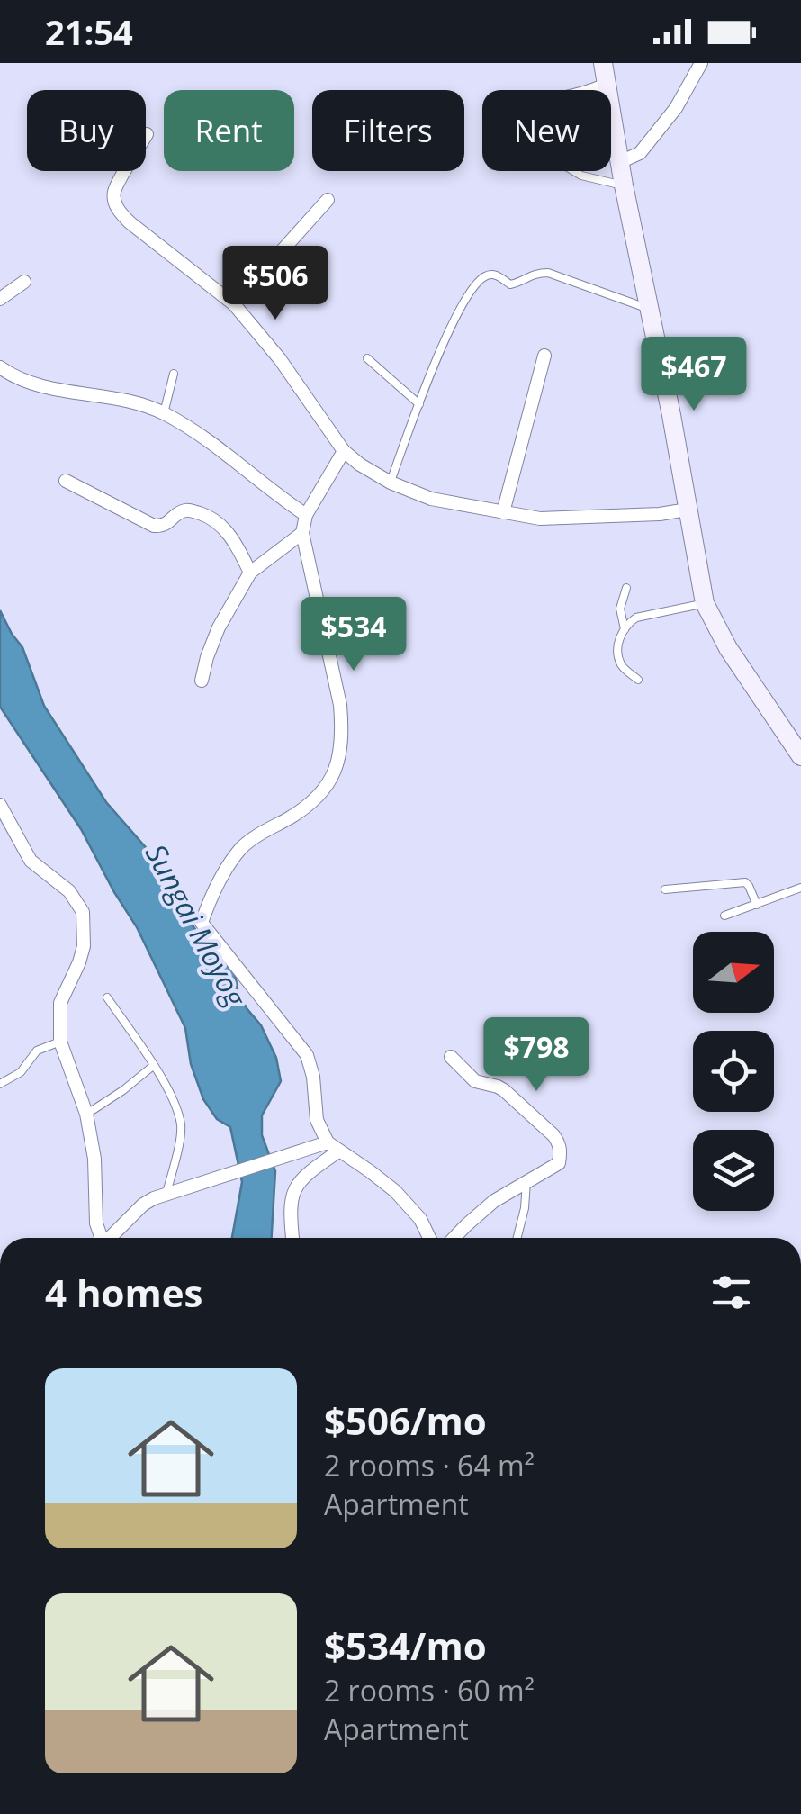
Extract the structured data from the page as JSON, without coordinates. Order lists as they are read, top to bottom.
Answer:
{
  "water": ["Sungai Moyog"],
  "north": "right",
  "page": {
    "status": "21:54",
    "chip": [
      "Buy",
      "Rent",
      "Filters",
      "New"
    ],
    "price": [
      "$506",
      "$467",
      "$534",
      "$798"
    ],
    "heading": "4 homes",
    "list": [
      {
        "name": "$506/mo",
        "note": "2 rooms · 64 m² · Apartment"
      },
      {
        "name": "$534/mo",
        "note": "2 rooms · 60 m² · Apartment"
      }
    ]
  }
}
